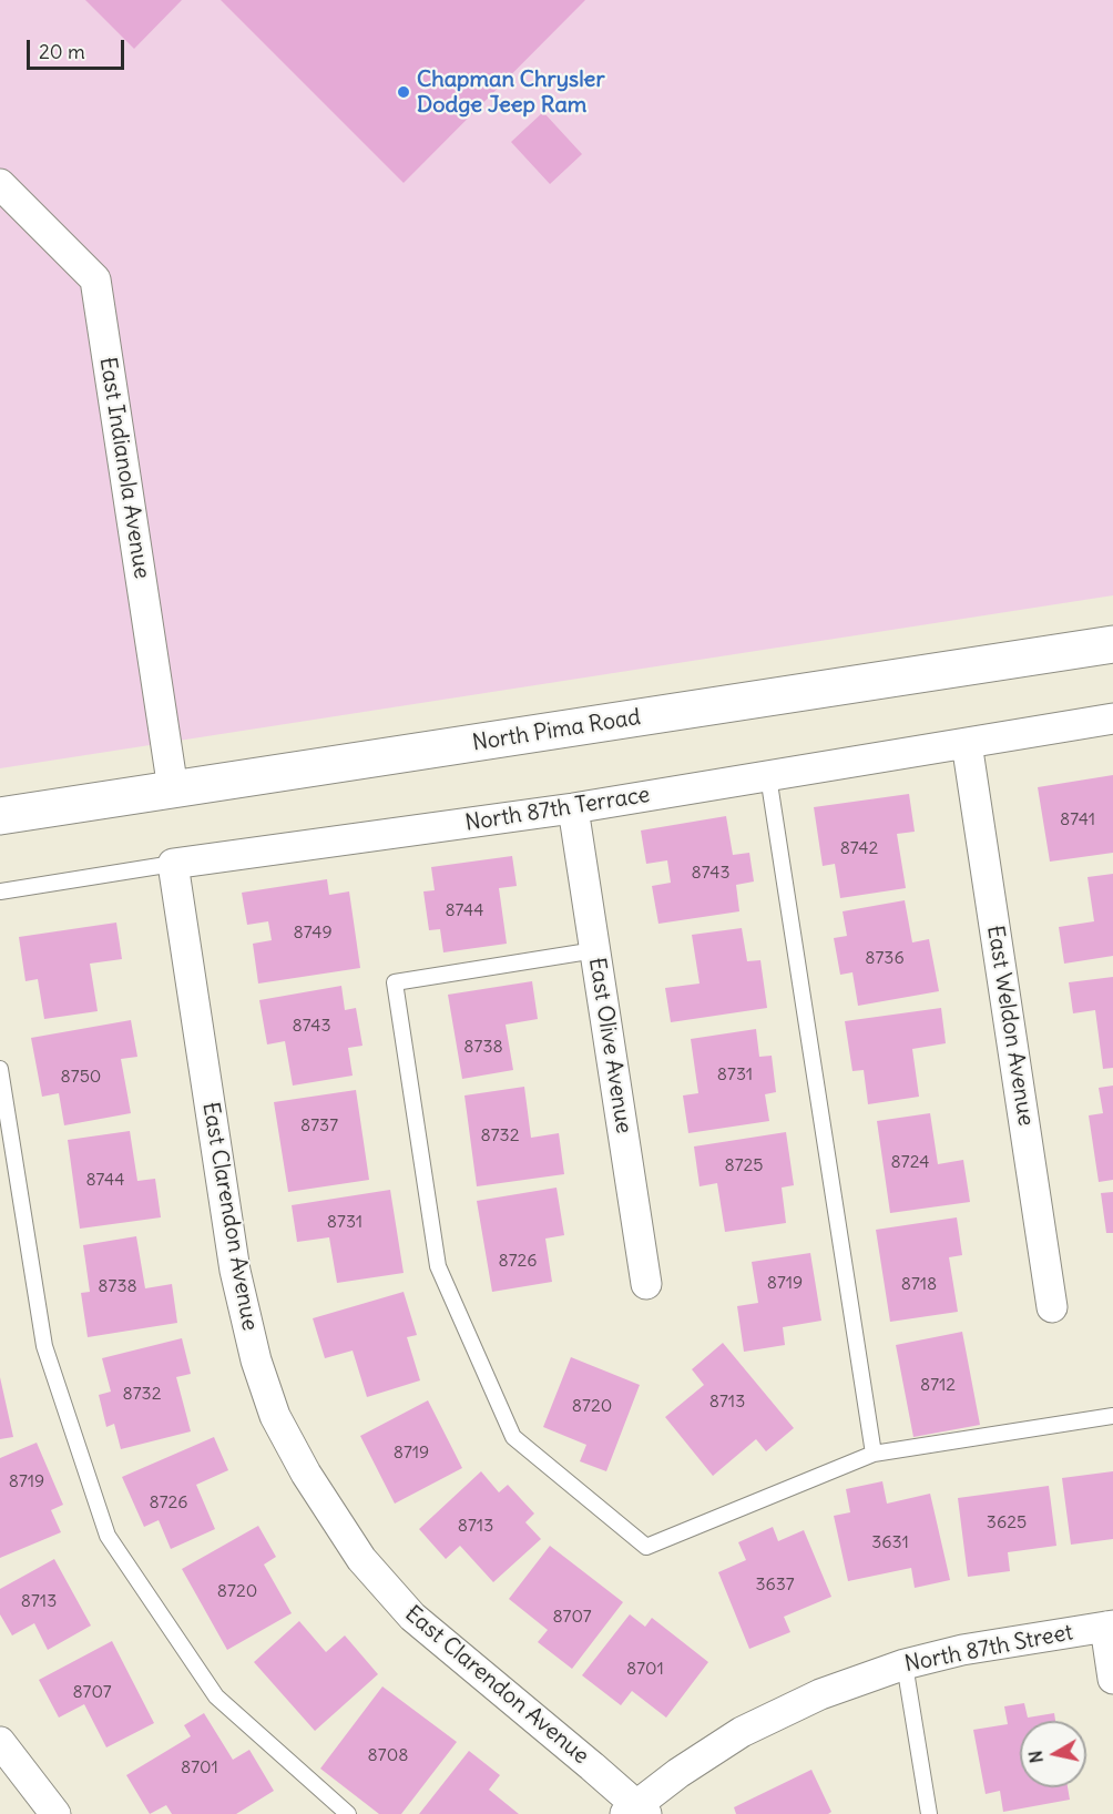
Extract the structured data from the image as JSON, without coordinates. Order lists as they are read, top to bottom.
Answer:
{
  "streets": {
    "main road": ["North Pima Road"],
    "street": [
      "East Indianola Avenue",
      "North 87th Terrace",
      "East Weldon Avenue",
      "East Olive Avenue",
      "East Clarendon Avenue",
      "North 87th Street"
    ]
  },
  "crossings": [
    ["East Indianola Avenue", "North Pima Road"],
    ["North 87th Terrace", "East Weldon Avenue"],
    ["North 87th Terrace", "East Olive Avenue"],
    ["North 87th Terrace", "East Clarendon Avenue"],
    ["East Clarendon Avenue", "North 87th Street"]
  ],
  "places": ["Chapman Chrysler Dodge Jeep Ram"],
  "house_numbers": [
    "8741",
    "8742",
    "8743",
    "8744",
    "8749",
    "8736",
    "8743",
    "8738",
    "8731",
    "8750",
    "8737",
    "8732",
    "8724",
    "8725",
    "8744",
    "8731",
    "8726",
    "8719",
    "8718",
    "8738",
    "8712",
    "8732",
    "8713",
    "8720",
    "8719",
    "8719",
    "8726",
    "3625",
    "8713",
    "3631",
    "3637",
    "8720",
    "8713",
    "8707",
    "8701",
    "8707",
    "8708",
    "8701"
  ],
  "scale_bar": "20 m",
  "north": "left"
}
